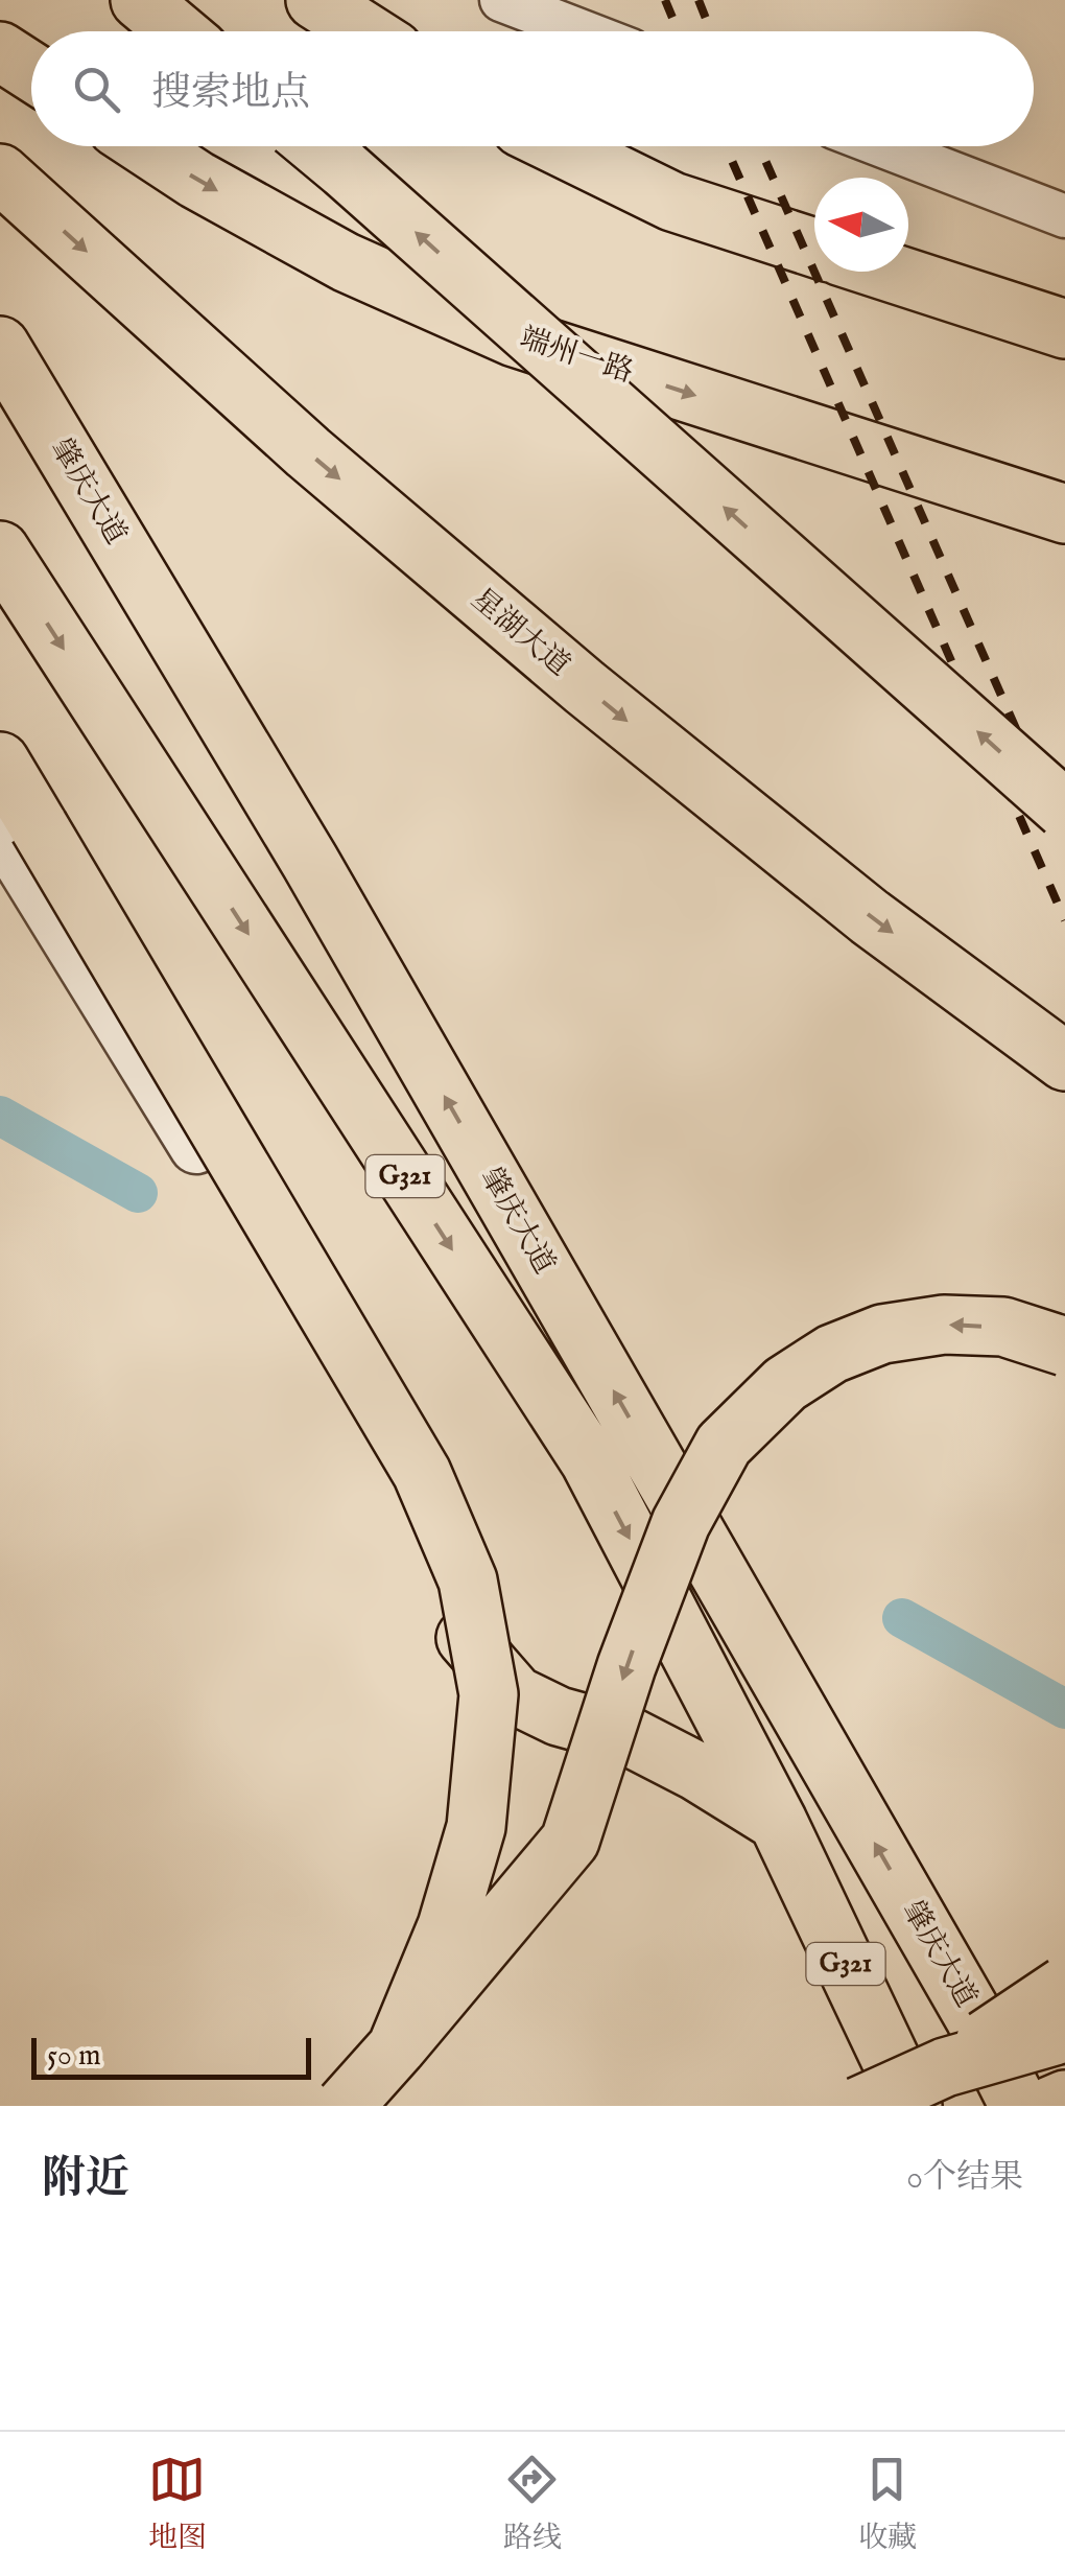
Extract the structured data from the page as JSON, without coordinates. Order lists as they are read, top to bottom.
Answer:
{
  "streets": {
    "main road": [
      "端州一路",
      "肇庆大道",
      "星湖大道",
      "G321"
    ]
  },
  "scale_bar": "50 m",
  "north": "left",
  "page": {
    "search": "搜索地点",
    "scale": "50 m",
    "heading": ["附近", "0个结果"],
    "nav": ["地图", "路线", "收藏"]
  }
}
